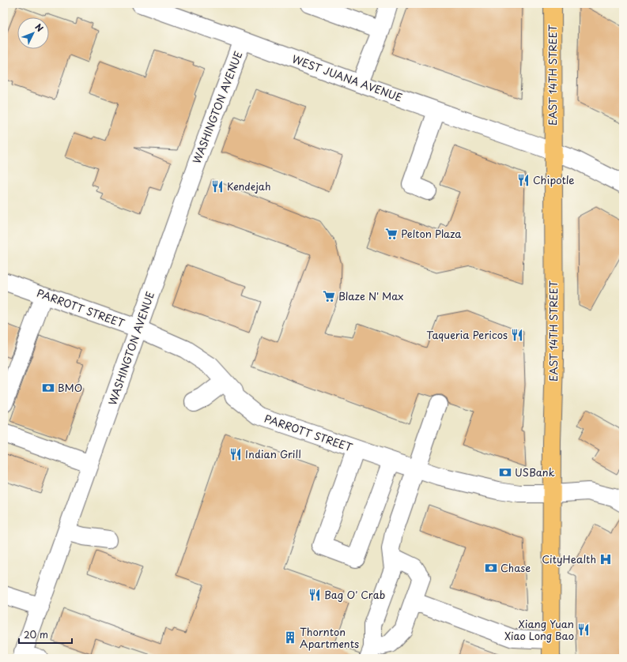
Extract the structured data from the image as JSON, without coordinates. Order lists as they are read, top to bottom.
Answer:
{
  "streets": {
    "main road": ["EAST 14TH STREET"],
    "street": ["WEST JUANA AVENUE", "WASHINGTON AVENUE", "PARROTT STREET"]
  },
  "crossings": [
    ["EAST 14TH STREET", "WEST JUANA AVENUE"],
    ["EAST 14TH STREET", "PARROTT STREET"],
    ["WEST JUANA AVENUE", "WASHINGTON AVENUE"],
    ["WASHINGTON AVENUE", "PARROTT STREET"]
  ],
  "places": {
    "restaurant": [
      "Chipotle",
      "Kendejah",
      "Taqueria Pericos",
      "Indian Grill",
      "Bag O' Crab",
      "Xiang Yuan Xiao Long Bao"
    ],
    "supermarket": ["Pelton Plaza", "Blaze N' Max"],
    "bank": ["BMO", "USBank", "Chase"],
    "hospital": ["CityHealth"],
    "building": ["Thornton Apartments"]
  },
  "scale_bar": "20 m",
  "north": "top right"
}
